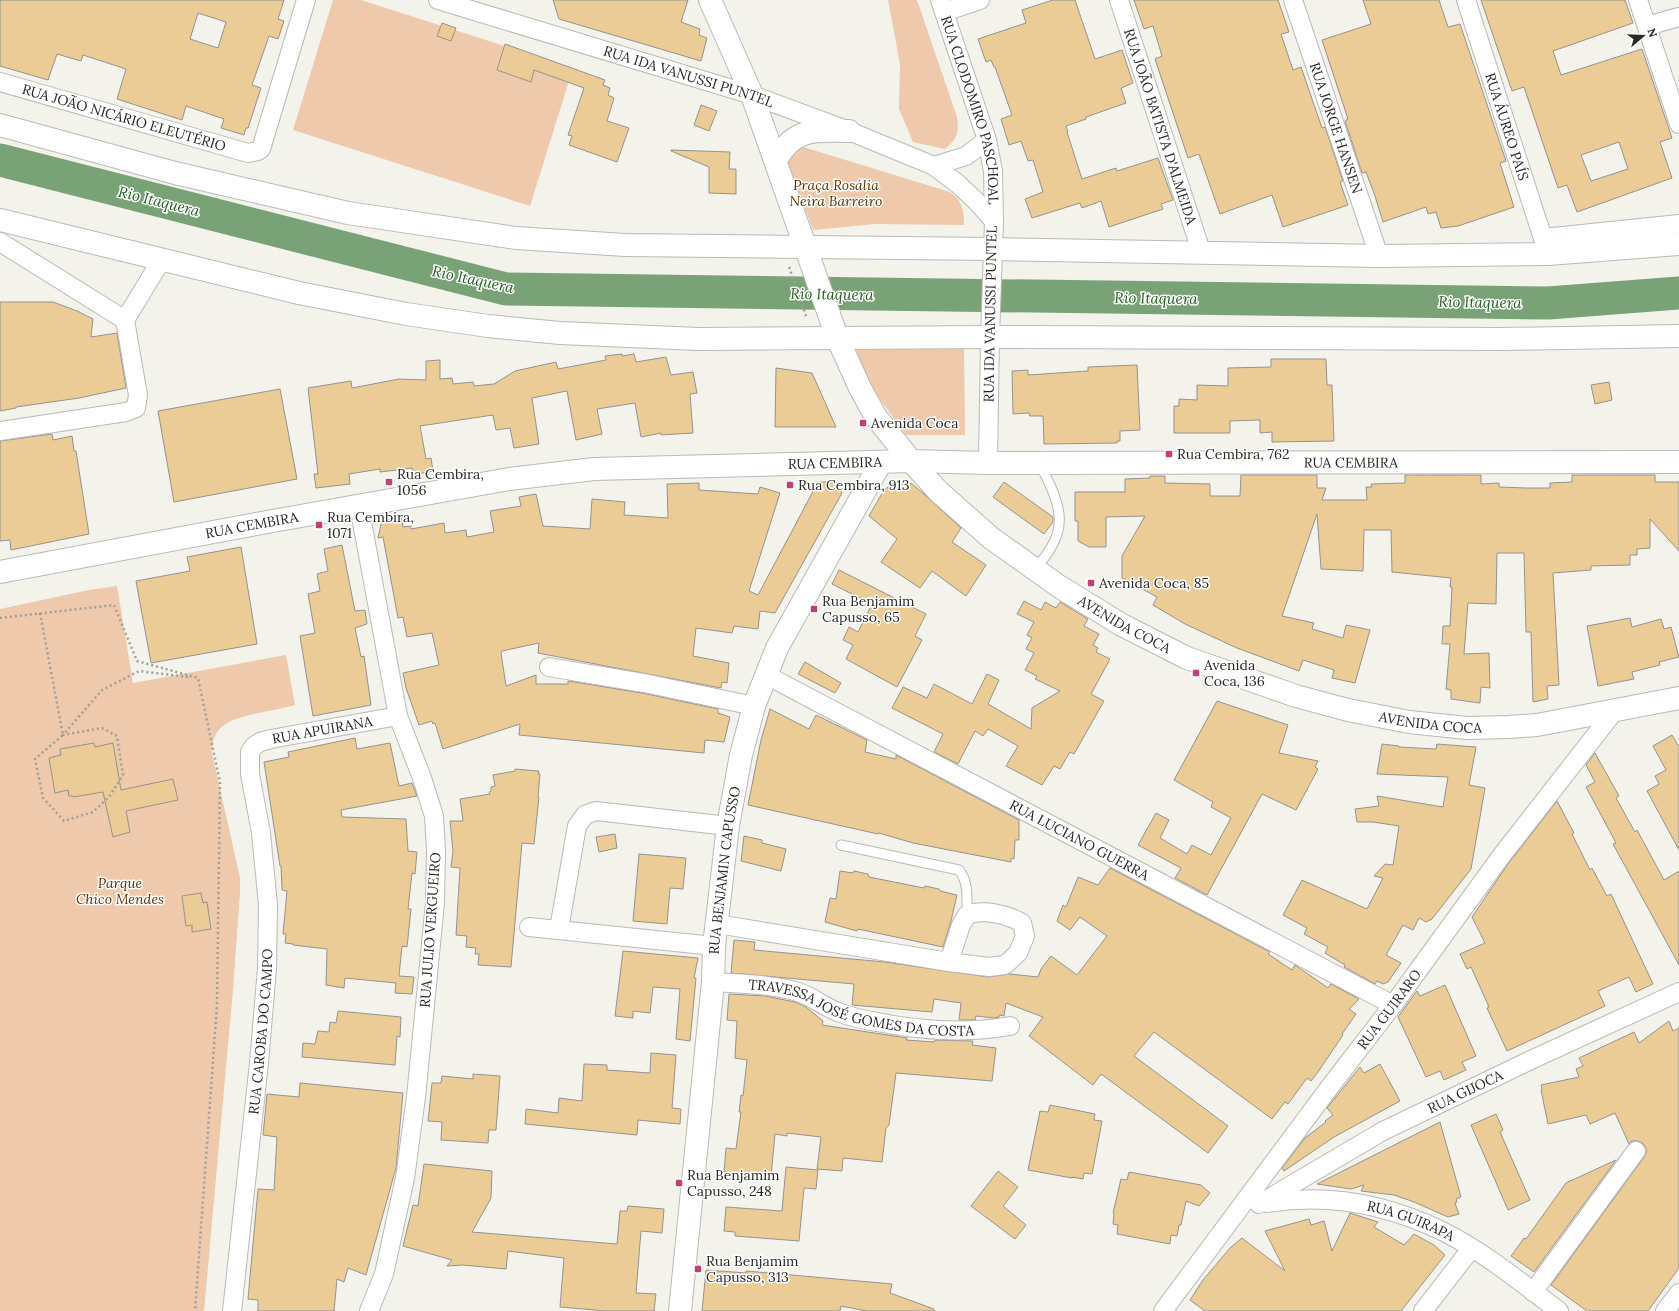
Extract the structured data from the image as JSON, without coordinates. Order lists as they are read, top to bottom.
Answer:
{
  "streets": {
    "street": [
      "RUA IDA VANUSSI PUNTEL",
      "RUA CLODOMIRO PASCHOAL",
      "RUA JOÃO NICÁRIO ELEUTÉRIO",
      "RUA JOÃO BATISTA D'ALMEIDA",
      "RUA ÁUREO PAÍS",
      "RUA JORGE HANSEN",
      "RUA CEMBIRA",
      "AVENIDA COCA",
      "RUA APUIRANA",
      "RUA LUCIANO GUERRA",
      "RUA BENJAMIN CAPUSSO",
      "RUA JULIO VERGUEIRO",
      "TRAVESSA JOSÉ GOMES DA COSTA",
      "RUA GUIRARO",
      "RUA CAROBA DO CAMPO",
      "RUA GIJOCA",
      "RUA GUIRAPA"
    ]
  },
  "crossings": [
    ["RUA IDA VANUSSI PUNTEL", "RUA CLODOMIRO PASCHOAL"],
    ["RUA IDA VANUSSI PUNTEL", "RUA CEMBIRA"],
    ["RUA IDA VANUSSI PUNTEL", "AVENIDA COCA"],
    ["RUA CEMBIRA", "AVENIDA COCA"],
    ["RUA CEMBIRA", "RUA BENJAMIN CAPUSSO"],
    ["RUA CEMBIRA", "RUA JULIO VERGUEIRO"],
    ["AVENIDA COCA", "RUA GUIRARO"],
    ["RUA APUIRANA", "RUA JULIO VERGUEIRO"],
    ["RUA APUIRANA", "RUA CAROBA DO CAMPO"],
    ["RUA LUCIANO GUERRA", "RUA BENJAMIN CAPUSSO"],
    ["RUA LUCIANO GUERRA", "RUA GUIRARO"],
    ["RUA BENJAMIN CAPUSSO", "TRAVESSA JOSÉ GOMES DA COSTA"],
    ["RUA GUIRARO", "RUA GUIRAPA"],
    ["RUA GIJOCA", "RUA GUIRAPA"]
  ],
  "water": ["Rio Itaquera"],
  "parks": ["Praça Rosália Neira Barreiro", "Parque Chico Mendes"],
  "places": {
    "transit": [
      "Avenida Coca",
      "Rua Cembira, 762",
      "Rua Cembira, 1056",
      "Rua Cembira, 913",
      "Rua Cembira, 1071",
      "Avenida Coca, 85",
      "Rua Benjamim Capusso, 65",
      "Avenida Coca, 136",
      "Rua Benjamim Capusso, 248",
      "Rua Benjamim Capusso, 313"
    ]
  },
  "north": "right"
}
